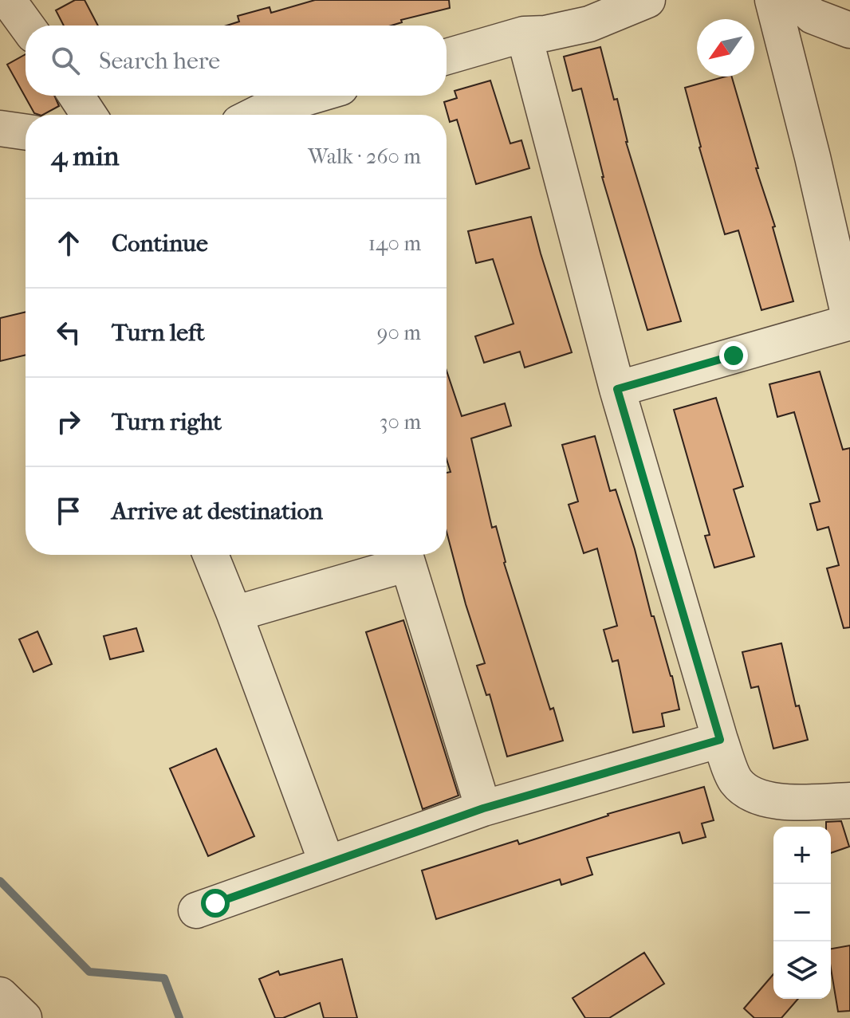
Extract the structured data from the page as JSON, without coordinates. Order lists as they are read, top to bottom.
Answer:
{
  "north": "bottom left",
  "page": {
    "search": "Search here",
    "heading": ["4 min", "Walk · 260 m"],
    "list": [
      ["Continue", "140 m"],
      ["Turn left", "90 m"],
      ["Turn right", "30 m"],
      "Arrive at destination"
    ],
    "map_buttons": ["+", "−"]
  }
}
